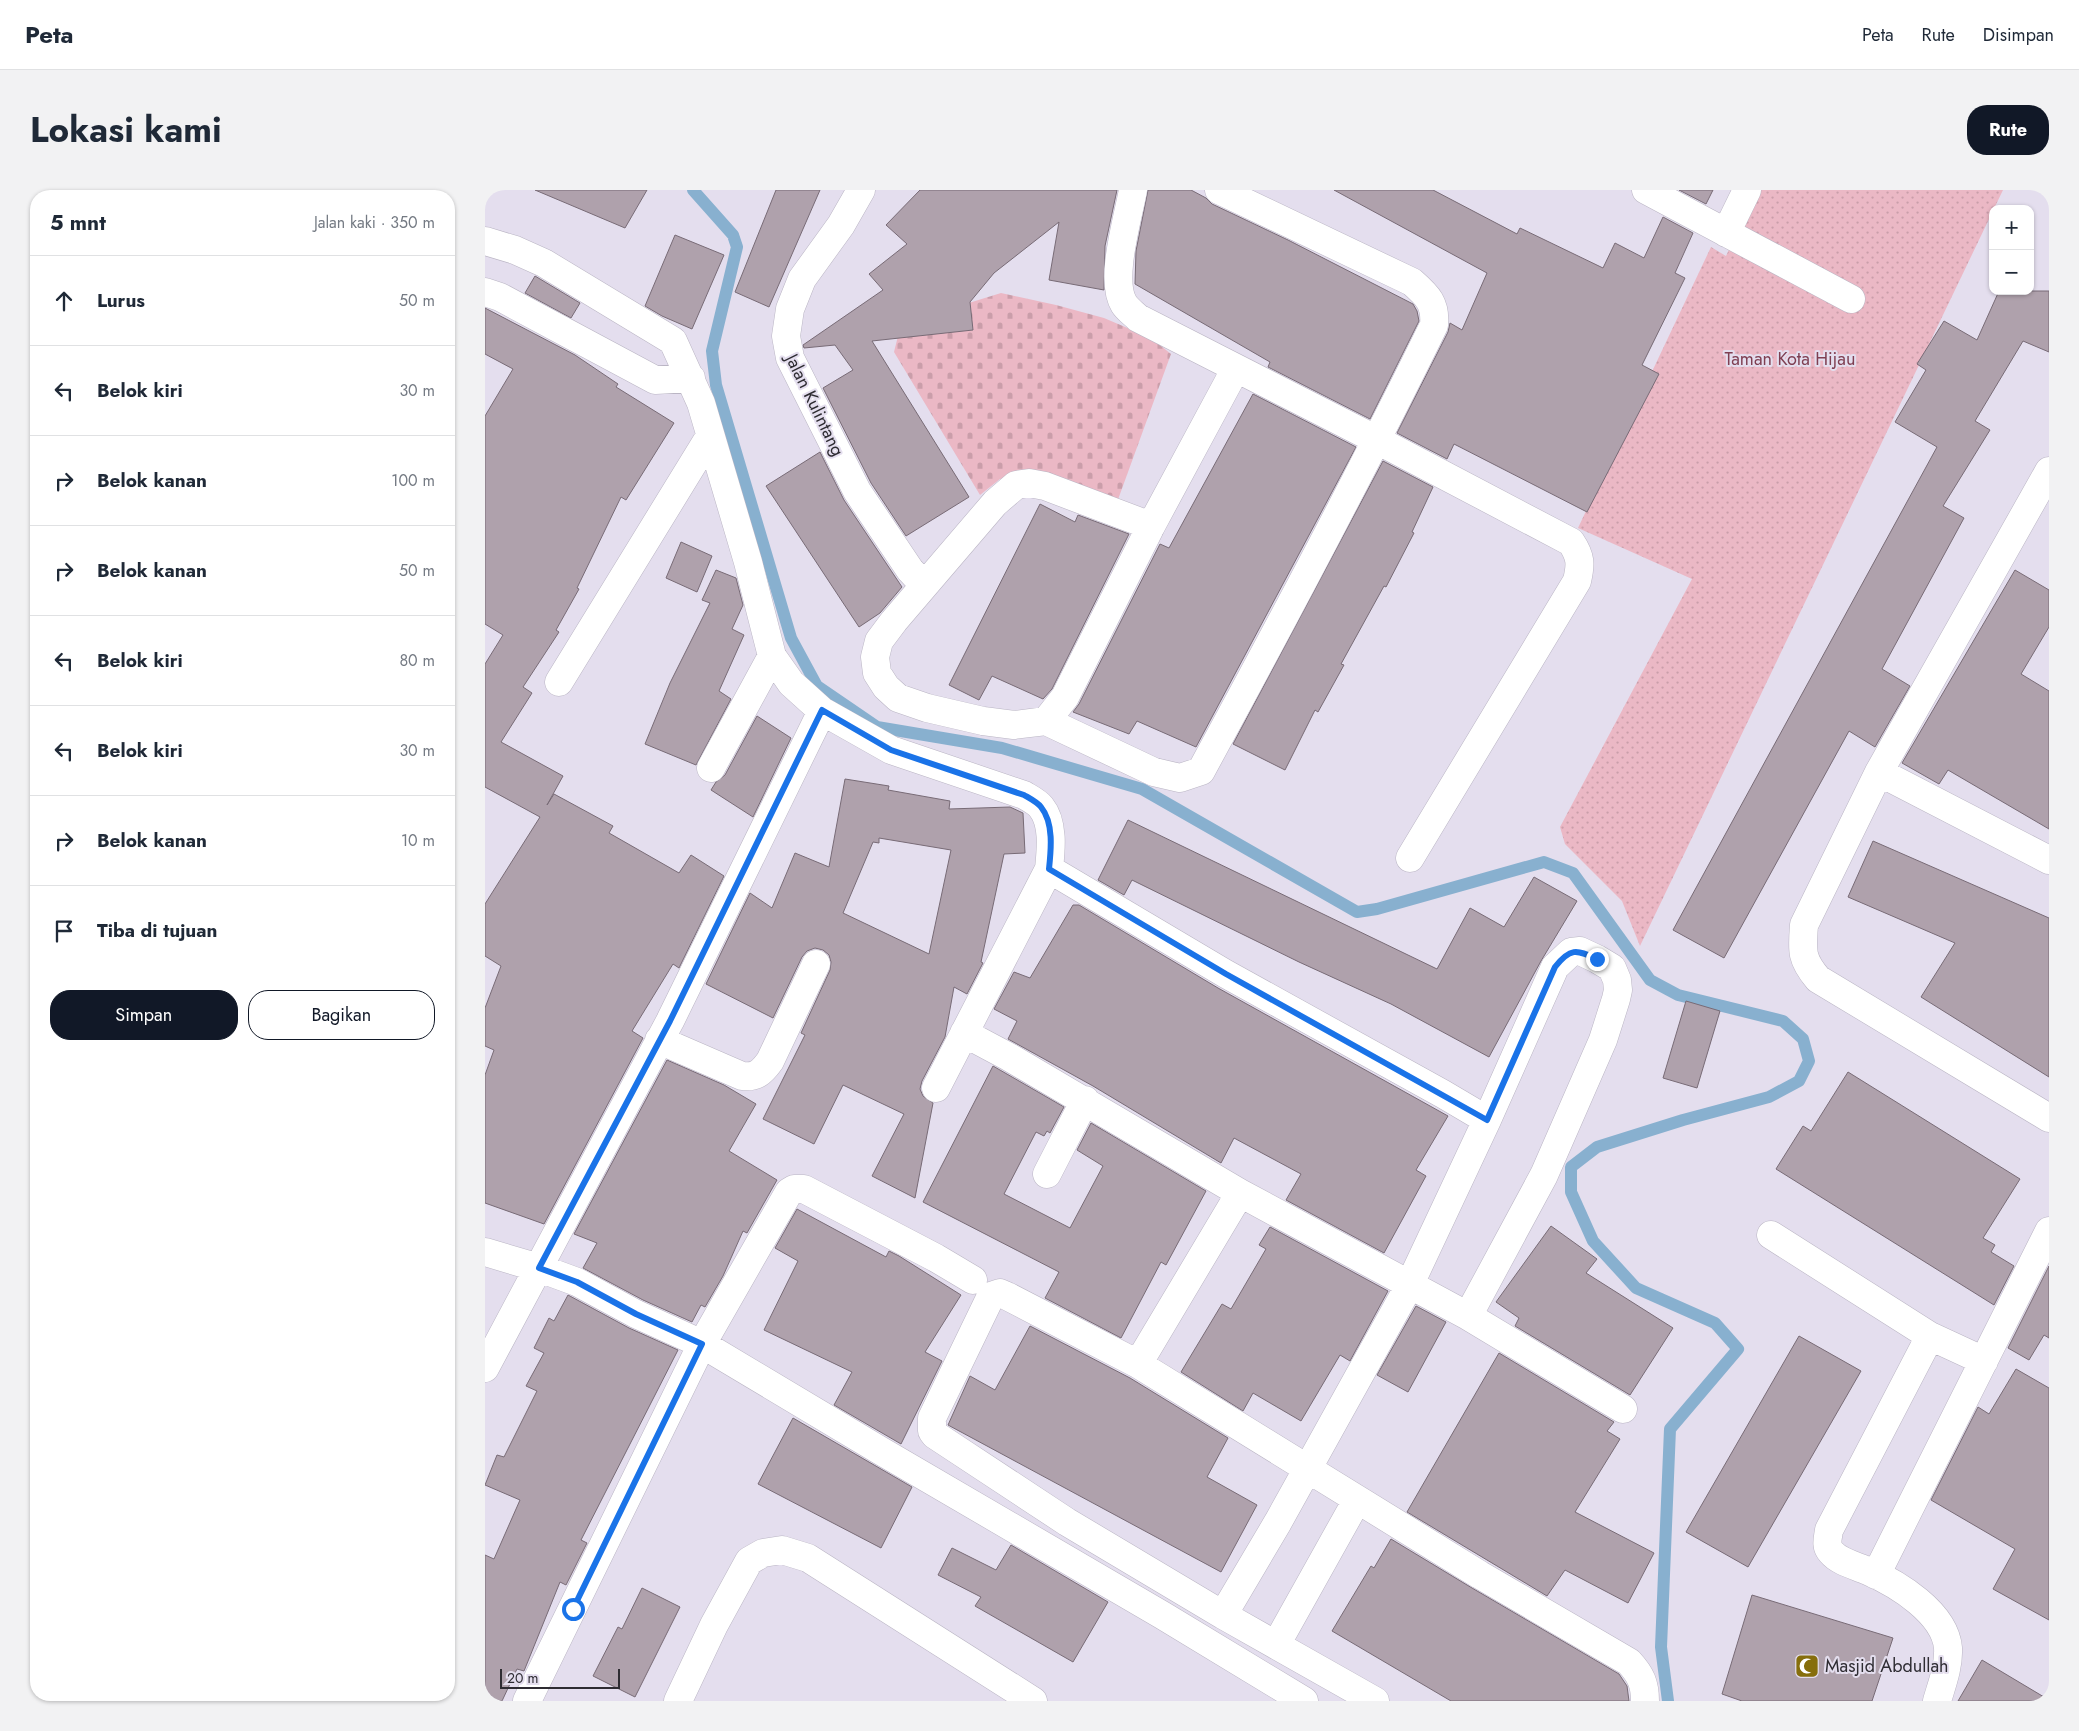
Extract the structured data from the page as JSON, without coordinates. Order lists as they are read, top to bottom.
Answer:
{
  "streets": {
    "street": ["Jalan Kulintang"]
  },
  "parks": ["Taman Kota Hijau"],
  "places": {
    "mosque": ["Masjid Abdullah"]
  },
  "scale_bar": "20 m",
  "page": {
    "header": "Peta",
    "nav": ["Peta", "Rute", "Disimpan"],
    "title": "Lokasi kami",
    "buttons": [
      "Rute",
      ["Simpan", "Bagikan"]
    ],
    "heading": ["5 mnt", "Jalan kaki · 350 m"],
    "map_buttons": ["+", "−"],
    "list": [
      ["Lurus", "50 m"],
      ["Belok kiri", "30 m"],
      ["Belok kanan", "100 m"],
      ["Belok kanan", "50 m"],
      ["Belok kiri", "80 m"],
      ["Belok kiri", "30 m"],
      ["Belok kanan", "10 m"],
      "Tiba di tujuan"
    ],
    "scale": "20 m"
  }
}
